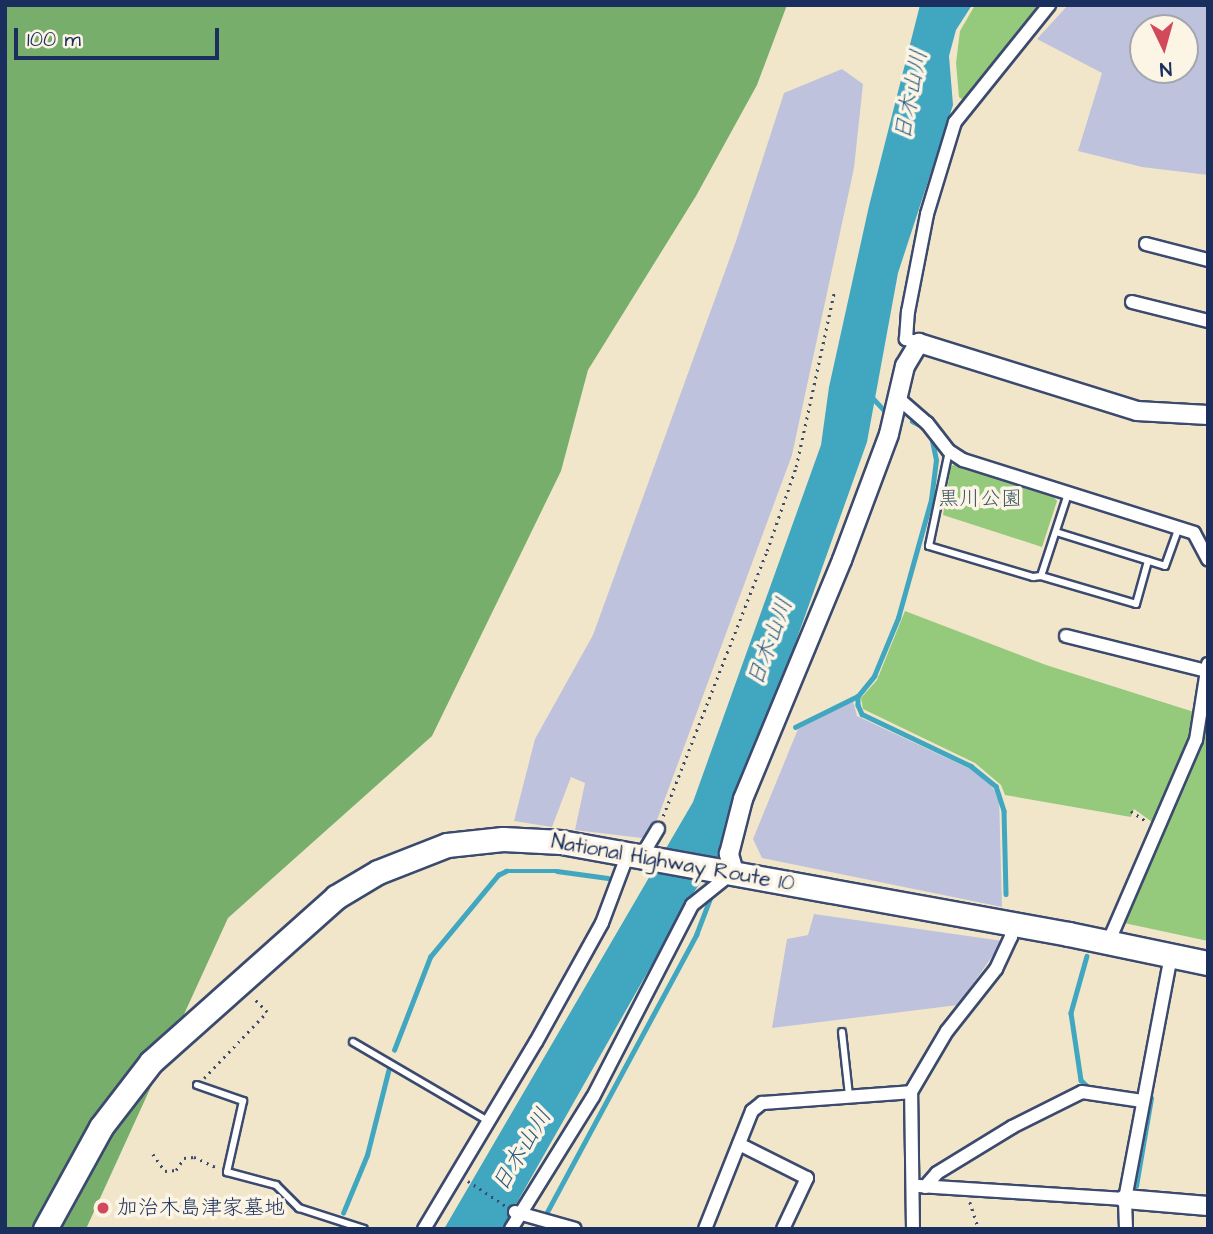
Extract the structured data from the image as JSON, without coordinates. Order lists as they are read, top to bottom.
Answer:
{
  "streets": {
    "highway": ["National Highway Route 10"]
  },
  "water": ["日木山川"],
  "parks": ["黒川公園"],
  "places": ["加治木島津家墓地"],
  "scale_bar": "100 m",
  "north": "bottom"
}
